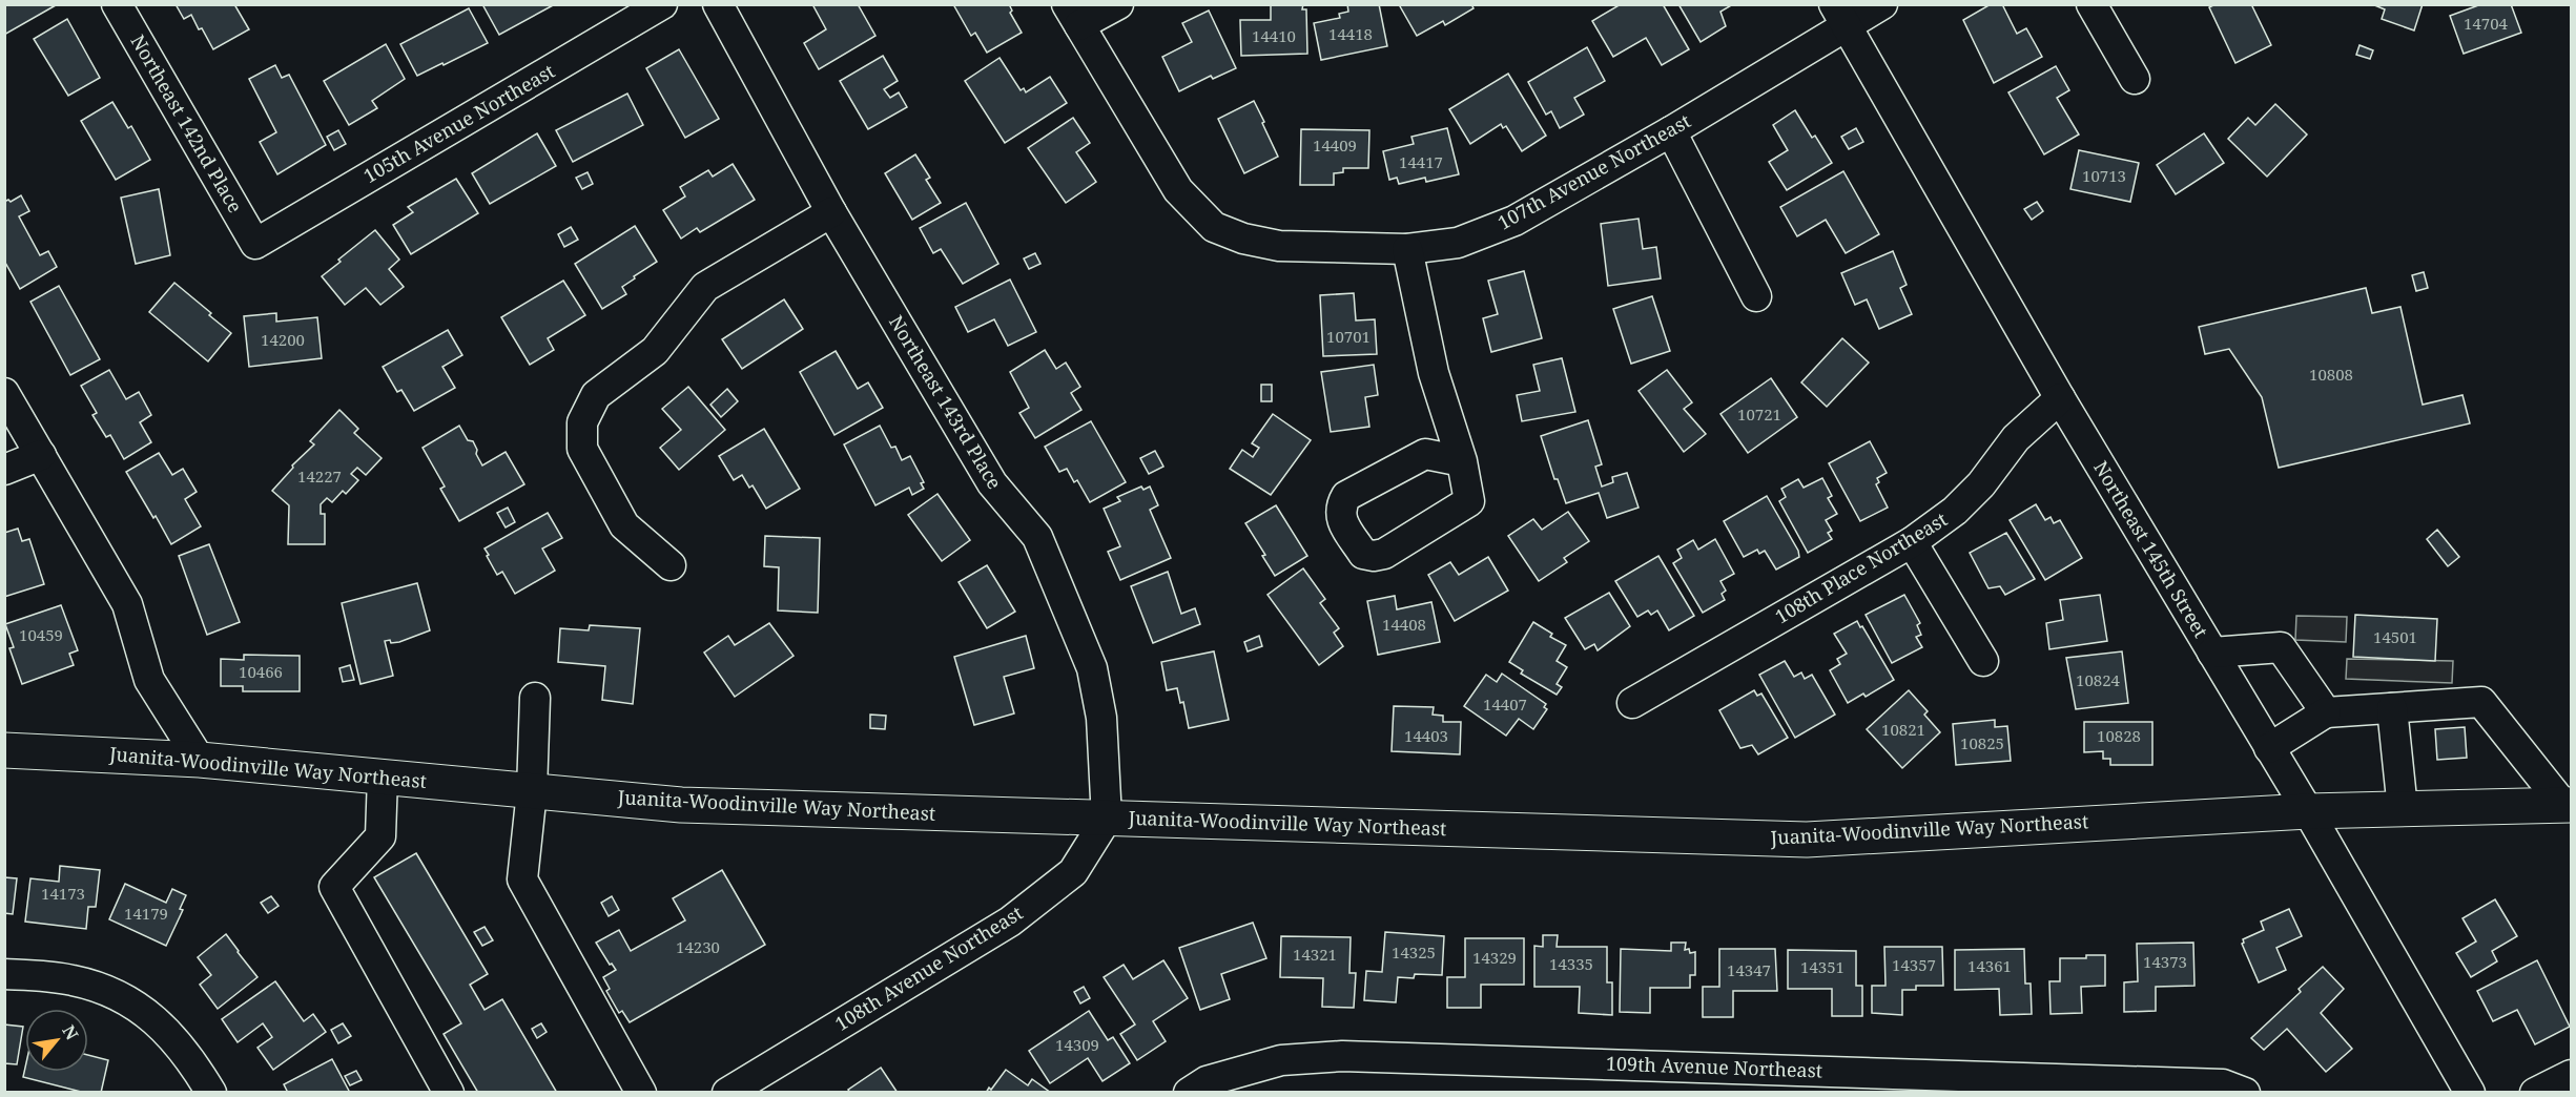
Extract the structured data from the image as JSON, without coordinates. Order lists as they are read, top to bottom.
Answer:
{
  "streets": {
    "main road": ["Juanita-Woodinville Way Northeast"],
    "street": [
      "Northeast 142nd Place",
      "105th Avenue Northeast",
      "107th Avenue Northeast",
      "Northeast 143rd Place",
      "Northeast 145th Street",
      "108th Place Northeast",
      "108th Avenue Northeast",
      "109th Avenue Northeast"
    ]
  },
  "crossings": [
    ["Northeast 142nd Place", "105th Avenue Northeast"],
    ["107th Avenue Northeast", "Northeast 145th Street"],
    ["Northeast 143rd Place", "Juanita-Woodinville Way Northeast"],
    ["Northeast 143rd Place", "108th Avenue Northeast"],
    ["Northeast 145th Street", "108th Place Northeast"],
    ["Northeast 145th Street", "Juanita-Woodinville Way Northeast"],
    ["Juanita-Woodinville Way Northeast", "108th Avenue Northeast"]
  ],
  "house_numbers": [
    "14704",
    "14418",
    "14410",
    "14409",
    "14417",
    "10713",
    "10701",
    "14200",
    "10808",
    "10721",
    "14227",
    "14408",
    "10459",
    "14501",
    "10466",
    "10824",
    "14407",
    "10821",
    "14403",
    "10828",
    "10825",
    "14173",
    "14179",
    "14230",
    "14325",
    "14321",
    "14329",
    "14373",
    "14335",
    "14357",
    "14361",
    "14351",
    "14347",
    "14309"
  ],
  "north": "top right"
}
